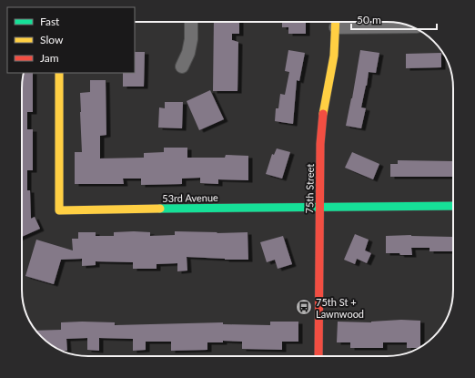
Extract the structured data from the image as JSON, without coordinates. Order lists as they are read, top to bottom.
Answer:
{
  "streets": {
    "street": ["75th Street", "53rd Avenue"]
  },
  "crossings": [
    ["75th Street", "53rd Avenue"]
  ],
  "places": {
    "bus stop": ["75th St + Lawnwood"]
  },
  "legend": ["Fast", "Slow", "Jam"],
  "scale_bar": "50 m"
}
